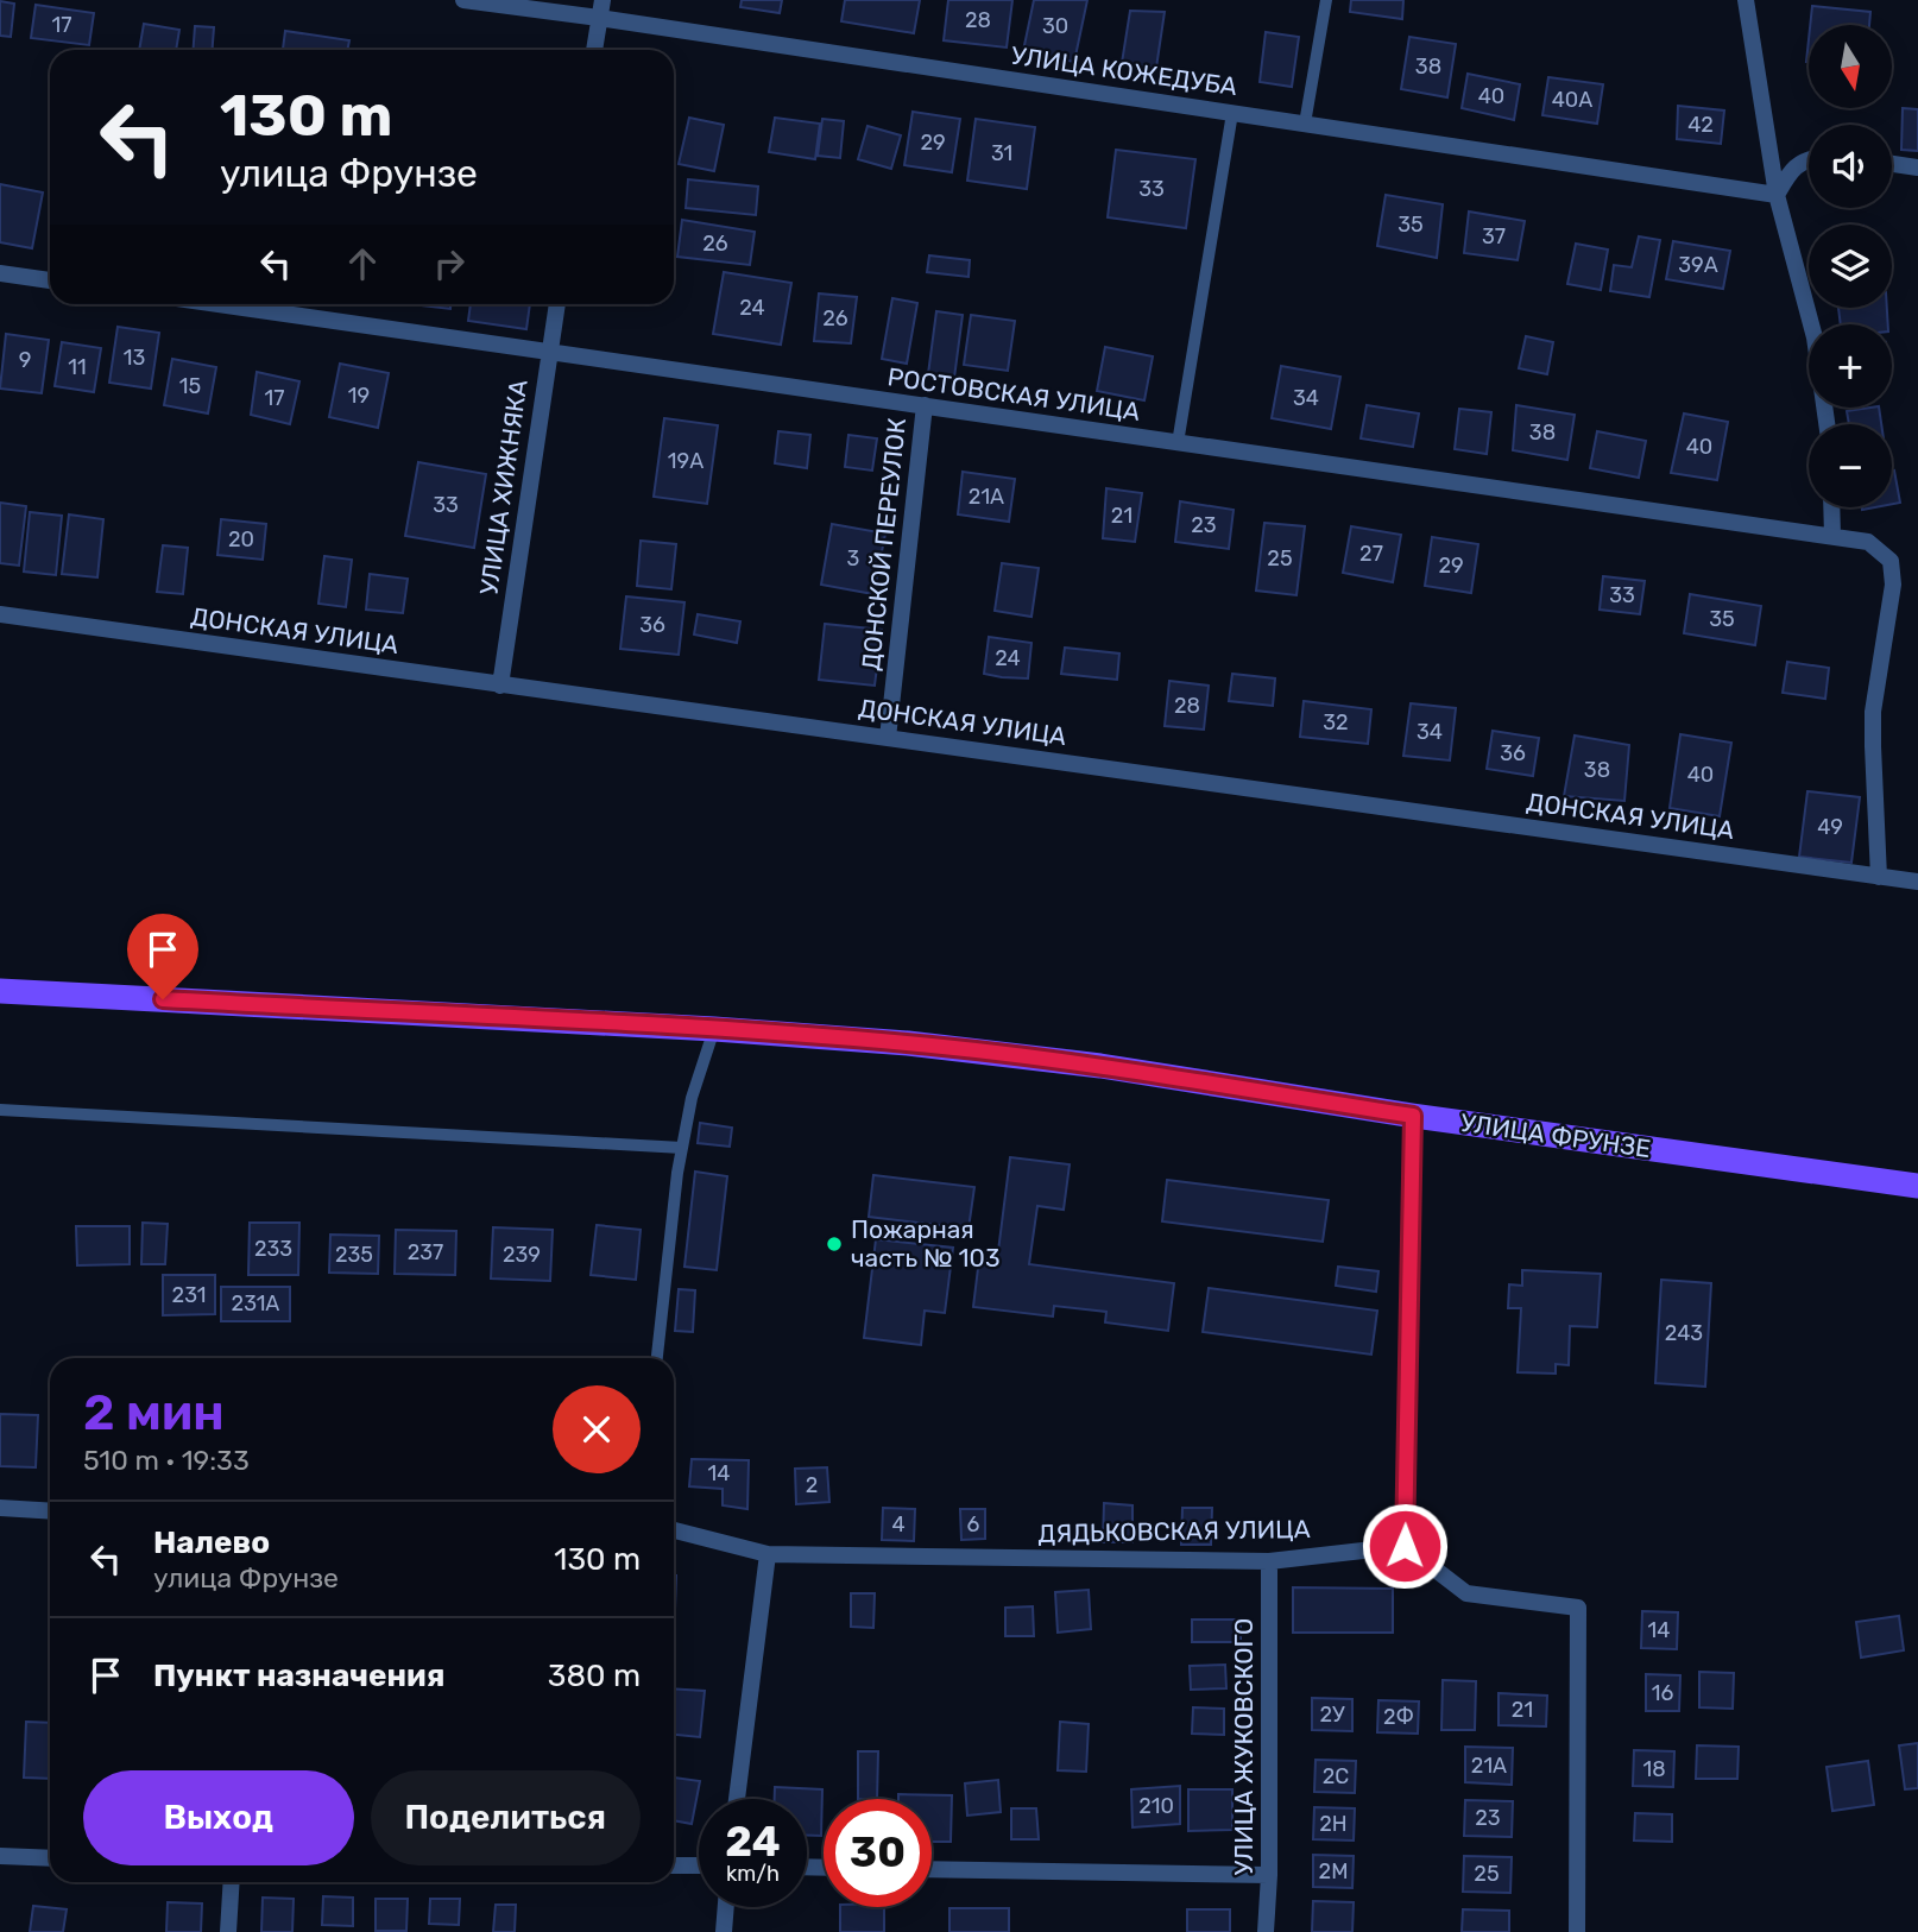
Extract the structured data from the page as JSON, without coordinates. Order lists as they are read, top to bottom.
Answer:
{
  "streets": {
    "main road": ["УЛИЦА ФРУНЗЕ"],
    "street": [
      "УЛИЦА КОЖЕДУБА",
      "РОСТОВСКАЯ УЛИЦА",
      "УЛИЦА ХИЖНЯКА",
      "ДОНСКОЙ ПЕРЕУЛОК",
      "ДОНСКАЯ УЛИЦА",
      "ДЯДЬКОВСКАЯ УЛИЦА",
      "УЛИЦА ЖУКОВСКОГО"
    ]
  },
  "crossings": [
    ["РОСТОВСКАЯ УЛИЦА", "УЛИЦА ХИЖНЯКА"],
    ["РОСТОВСКАЯ УЛИЦА", "ДОНСКОЙ ПЕРЕУЛОК"],
    ["РОСТОВСКАЯ УЛИЦА", "ДОНСКАЯ УЛИЦА"],
    ["УЛИЦА ХИЖНЯКА", "ДОНСКАЯ УЛИЦА"],
    ["ДОНСКОЙ ПЕРЕУЛОК", "ДОНСКАЯ УЛИЦА"],
    ["ДЯДЬКОВСКАЯ УЛИЦА", "УЛИЦА ЖУКОВСКОГО"]
  ],
  "places": ["Пожарная часть № 103"],
  "house_numbers": [
    "28",
    "17",
    "30",
    "38",
    "40",
    "40А",
    "42",
    "29",
    "31",
    "33",
    "35",
    "37",
    "26",
    "39А",
    "24",
    "26",
    "13",
    "9",
    "11",
    "15",
    "19",
    "17",
    "34",
    "38",
    "40",
    "19А",
    "21А",
    "33",
    "21",
    "23",
    "20",
    "27",
    "3",
    "25",
    "29",
    "33",
    "35",
    "36",
    "24",
    "28",
    "32",
    "34",
    "36",
    "38",
    "40",
    "49",
    "233",
    "237",
    "235",
    "239",
    "231",
    "231А",
    "243",
    "14",
    "2",
    "4",
    "6",
    "14",
    "16",
    "21",
    "2У",
    "2Ф",
    "21А",
    "18",
    "2С",
    "210",
    "23",
    "2Н",
    "2М",
    "25"
  ],
  "north": "bottom",
  "page": {
    "map_buttons": ["+", "−"],
    "turn": ["130 m", "улица Фрунзе"],
    "heading": ["2 мин", "510 m · 19:33"],
    "list": [
      {
        "name": "Налево",
        "note": "улица Фрунзе",
        "value": "130 m"
      },
      {
        "name": "Пункт назначения",
        "value": "380 m"
      }
    ],
    "buttons": ["Выход", "Поделиться"],
    "speed": "24 km/h",
    "limit": "30"
  }
}
